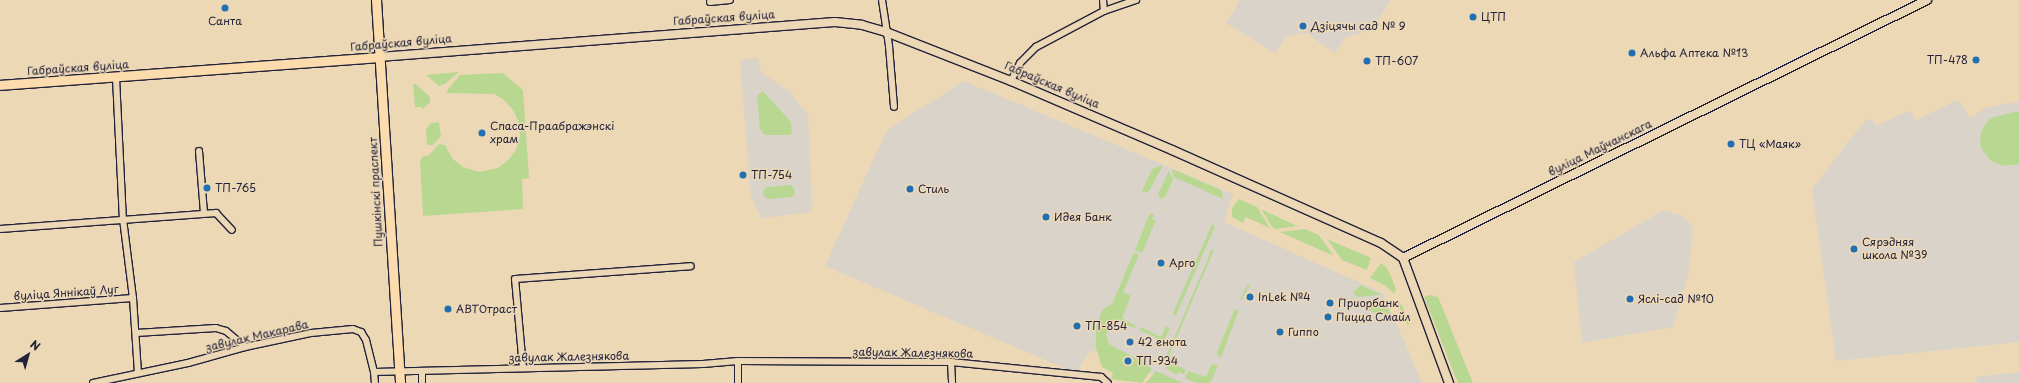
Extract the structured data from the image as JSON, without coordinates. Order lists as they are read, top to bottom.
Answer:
{
  "streets": {
    "main road": ["Габраўская вуліца", "вуліца Маўчанскага", "Пушкінскі праспект"],
    "street": ["вуліца Яннікаў Луг", "завулак Макарава", "завулак Жалезнякова"]
  },
  "crossings": [
    ["Габраўская вуліца", "вуліца Маўчанскага"],
    ["Габраўская вуліца", "Пушкінскі праспект"],
    ["Пушкінскі праспект", "завулак Жалезнякова"]
  ],
  "places": [
    "Санта",
    "ЦТП",
    "Дзіцячы сад № 9",
    "Альфа Аптека №13",
    "ТП-478",
    "ТП-607",
    "Спаса-Праабражэнскі храм",
    "ТЦ «Маяк»",
    "ТП-754",
    "ТП-765",
    "Стиль",
    "Идея Банк",
    "Сярэдняя школа №39",
    "Арго",
    "InLek №4",
    "Яслі-сад №10",
    "Приорбанк",
    "АВТОтраст",
    "Пицца Смайл",
    "ТП-854",
    "Гиппо",
    "42 енота",
    "ТП-934"
  ],
  "north": "top right"
}
